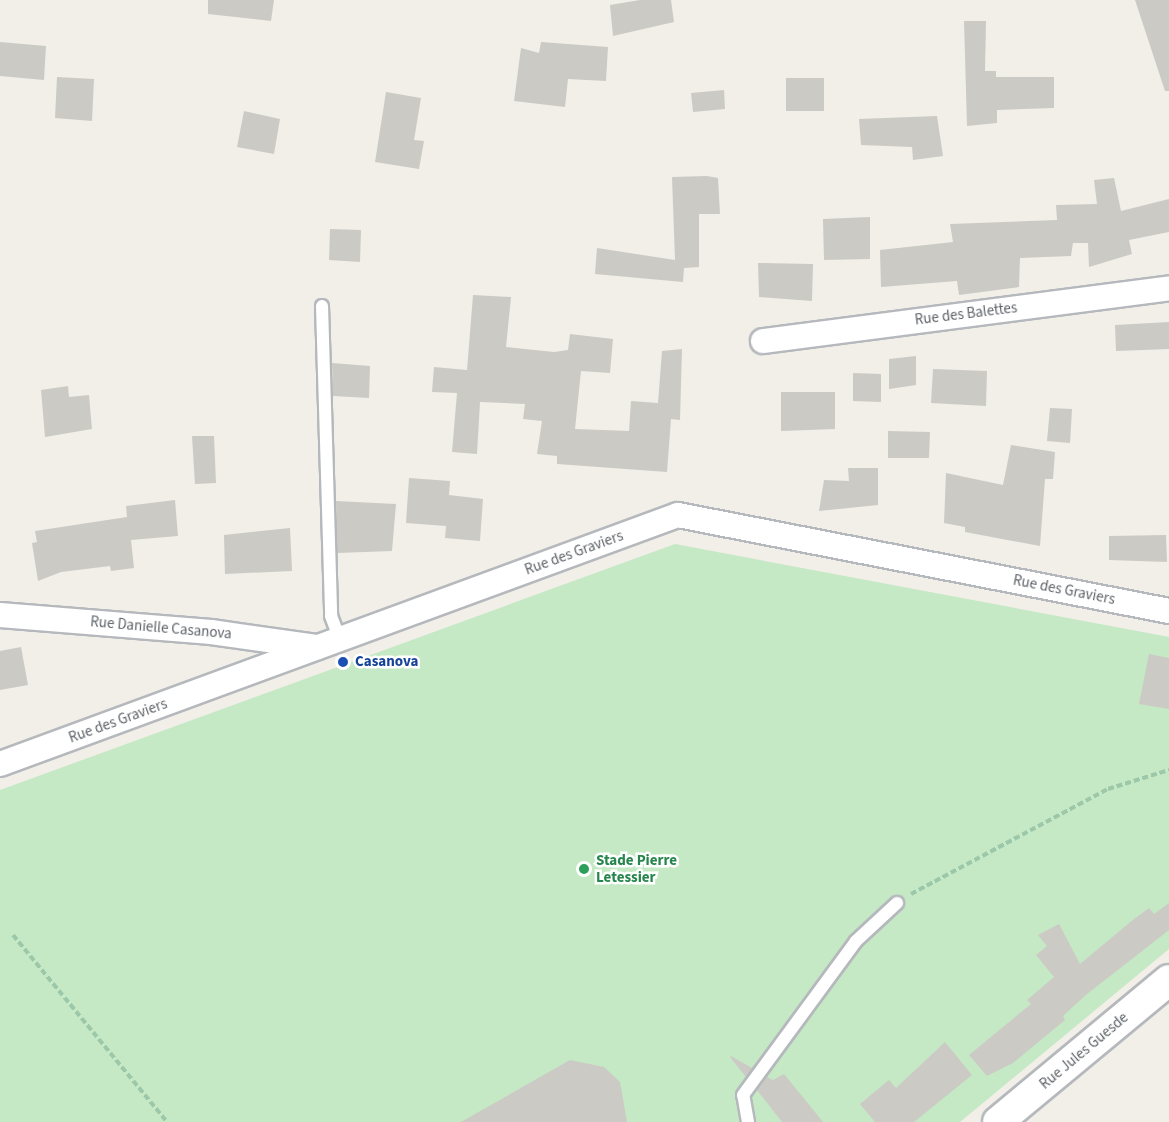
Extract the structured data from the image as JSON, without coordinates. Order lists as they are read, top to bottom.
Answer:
{
  "streets": {
    "street": [
      "Rue des Balettes",
      "Rue des Graviers",
      "Rue Danielle Casanova",
      "Rue Jules Guesde"
    ]
  },
  "crossings": [
    ["Rue des Graviers", "Rue Danielle Casanova"]
  ],
  "places": ["Casanova", "Stade Pierre Letessier"]
}
